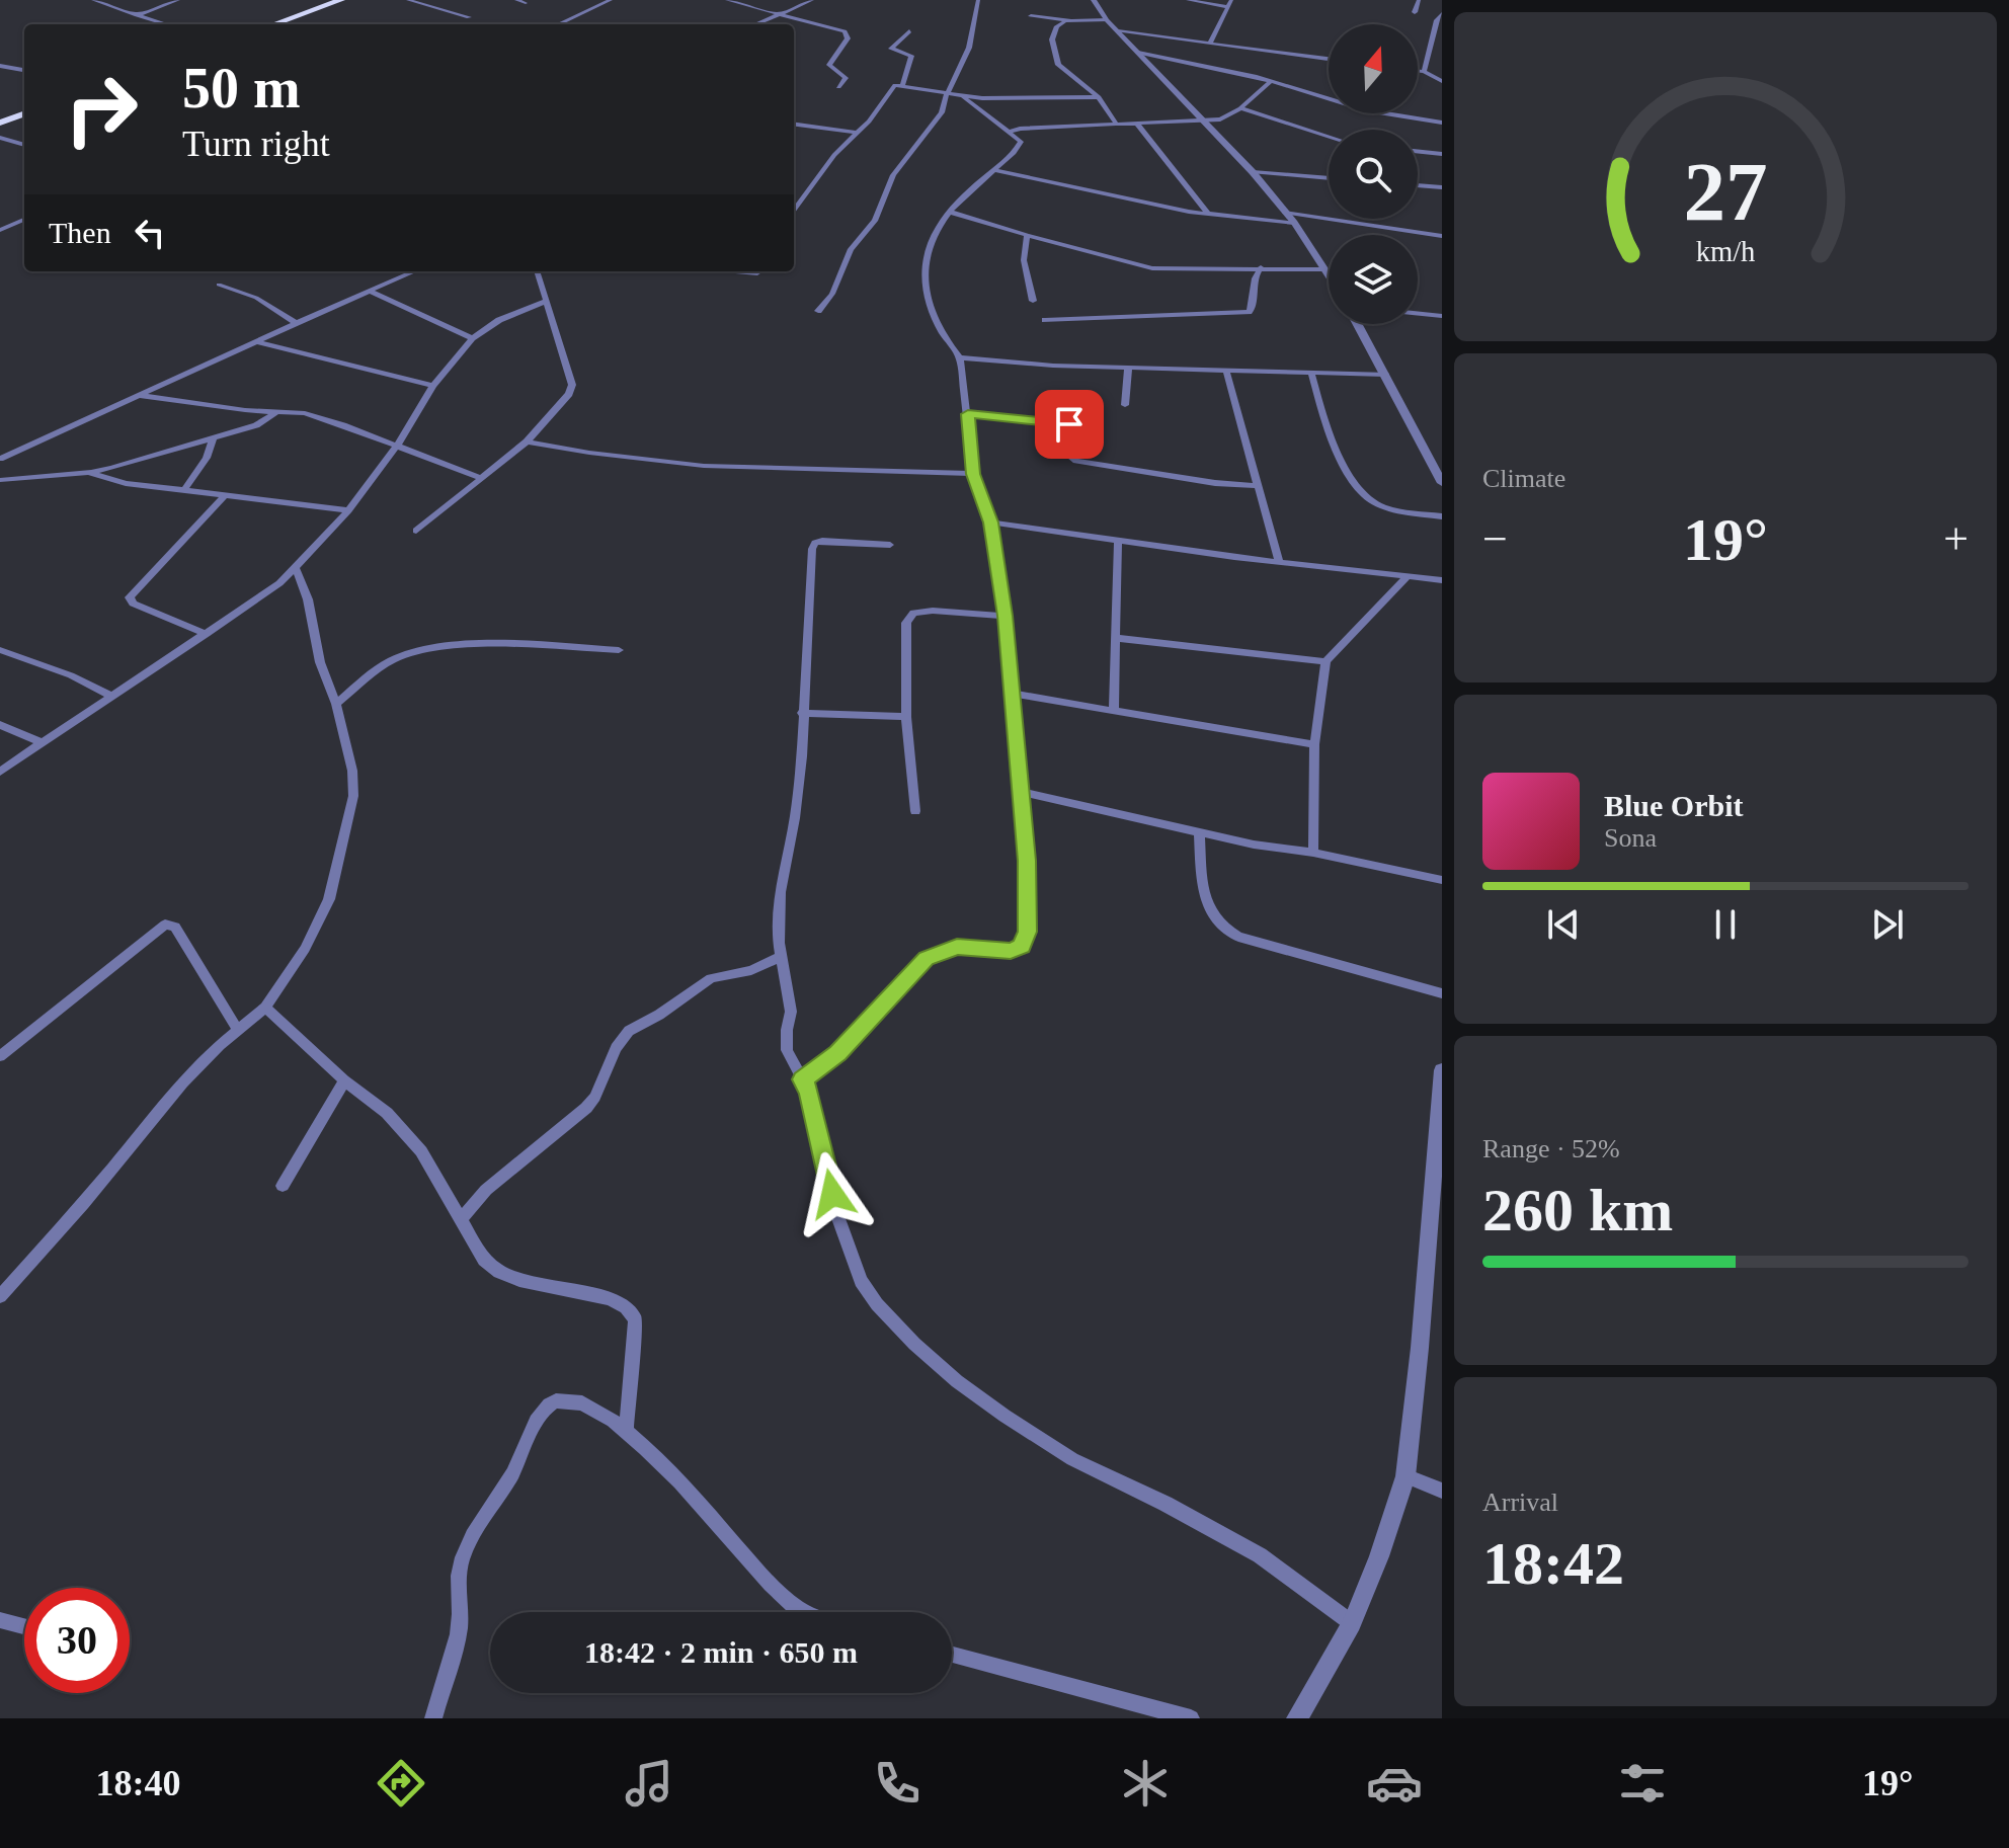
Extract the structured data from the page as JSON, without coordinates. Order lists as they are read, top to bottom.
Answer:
{
  "north": "top",
  "page": {
    "turn": ["50 m", "Turn right"],
    "then": "Then",
    "tile": [
      "Climate",
      ["Range · 52%", "260 km"],
      ["Arrival", "18:42"]
    ],
    "heat": ["−", "19°", "+"],
    "song": ["Blue Orbit", "Sona"],
    "limit": "30",
    "trip": "18:42 · 2 min · 650 m",
    "tabs": ["18:40", "19°"],
    "gauge": ["27", "km/h"]
  }
}
